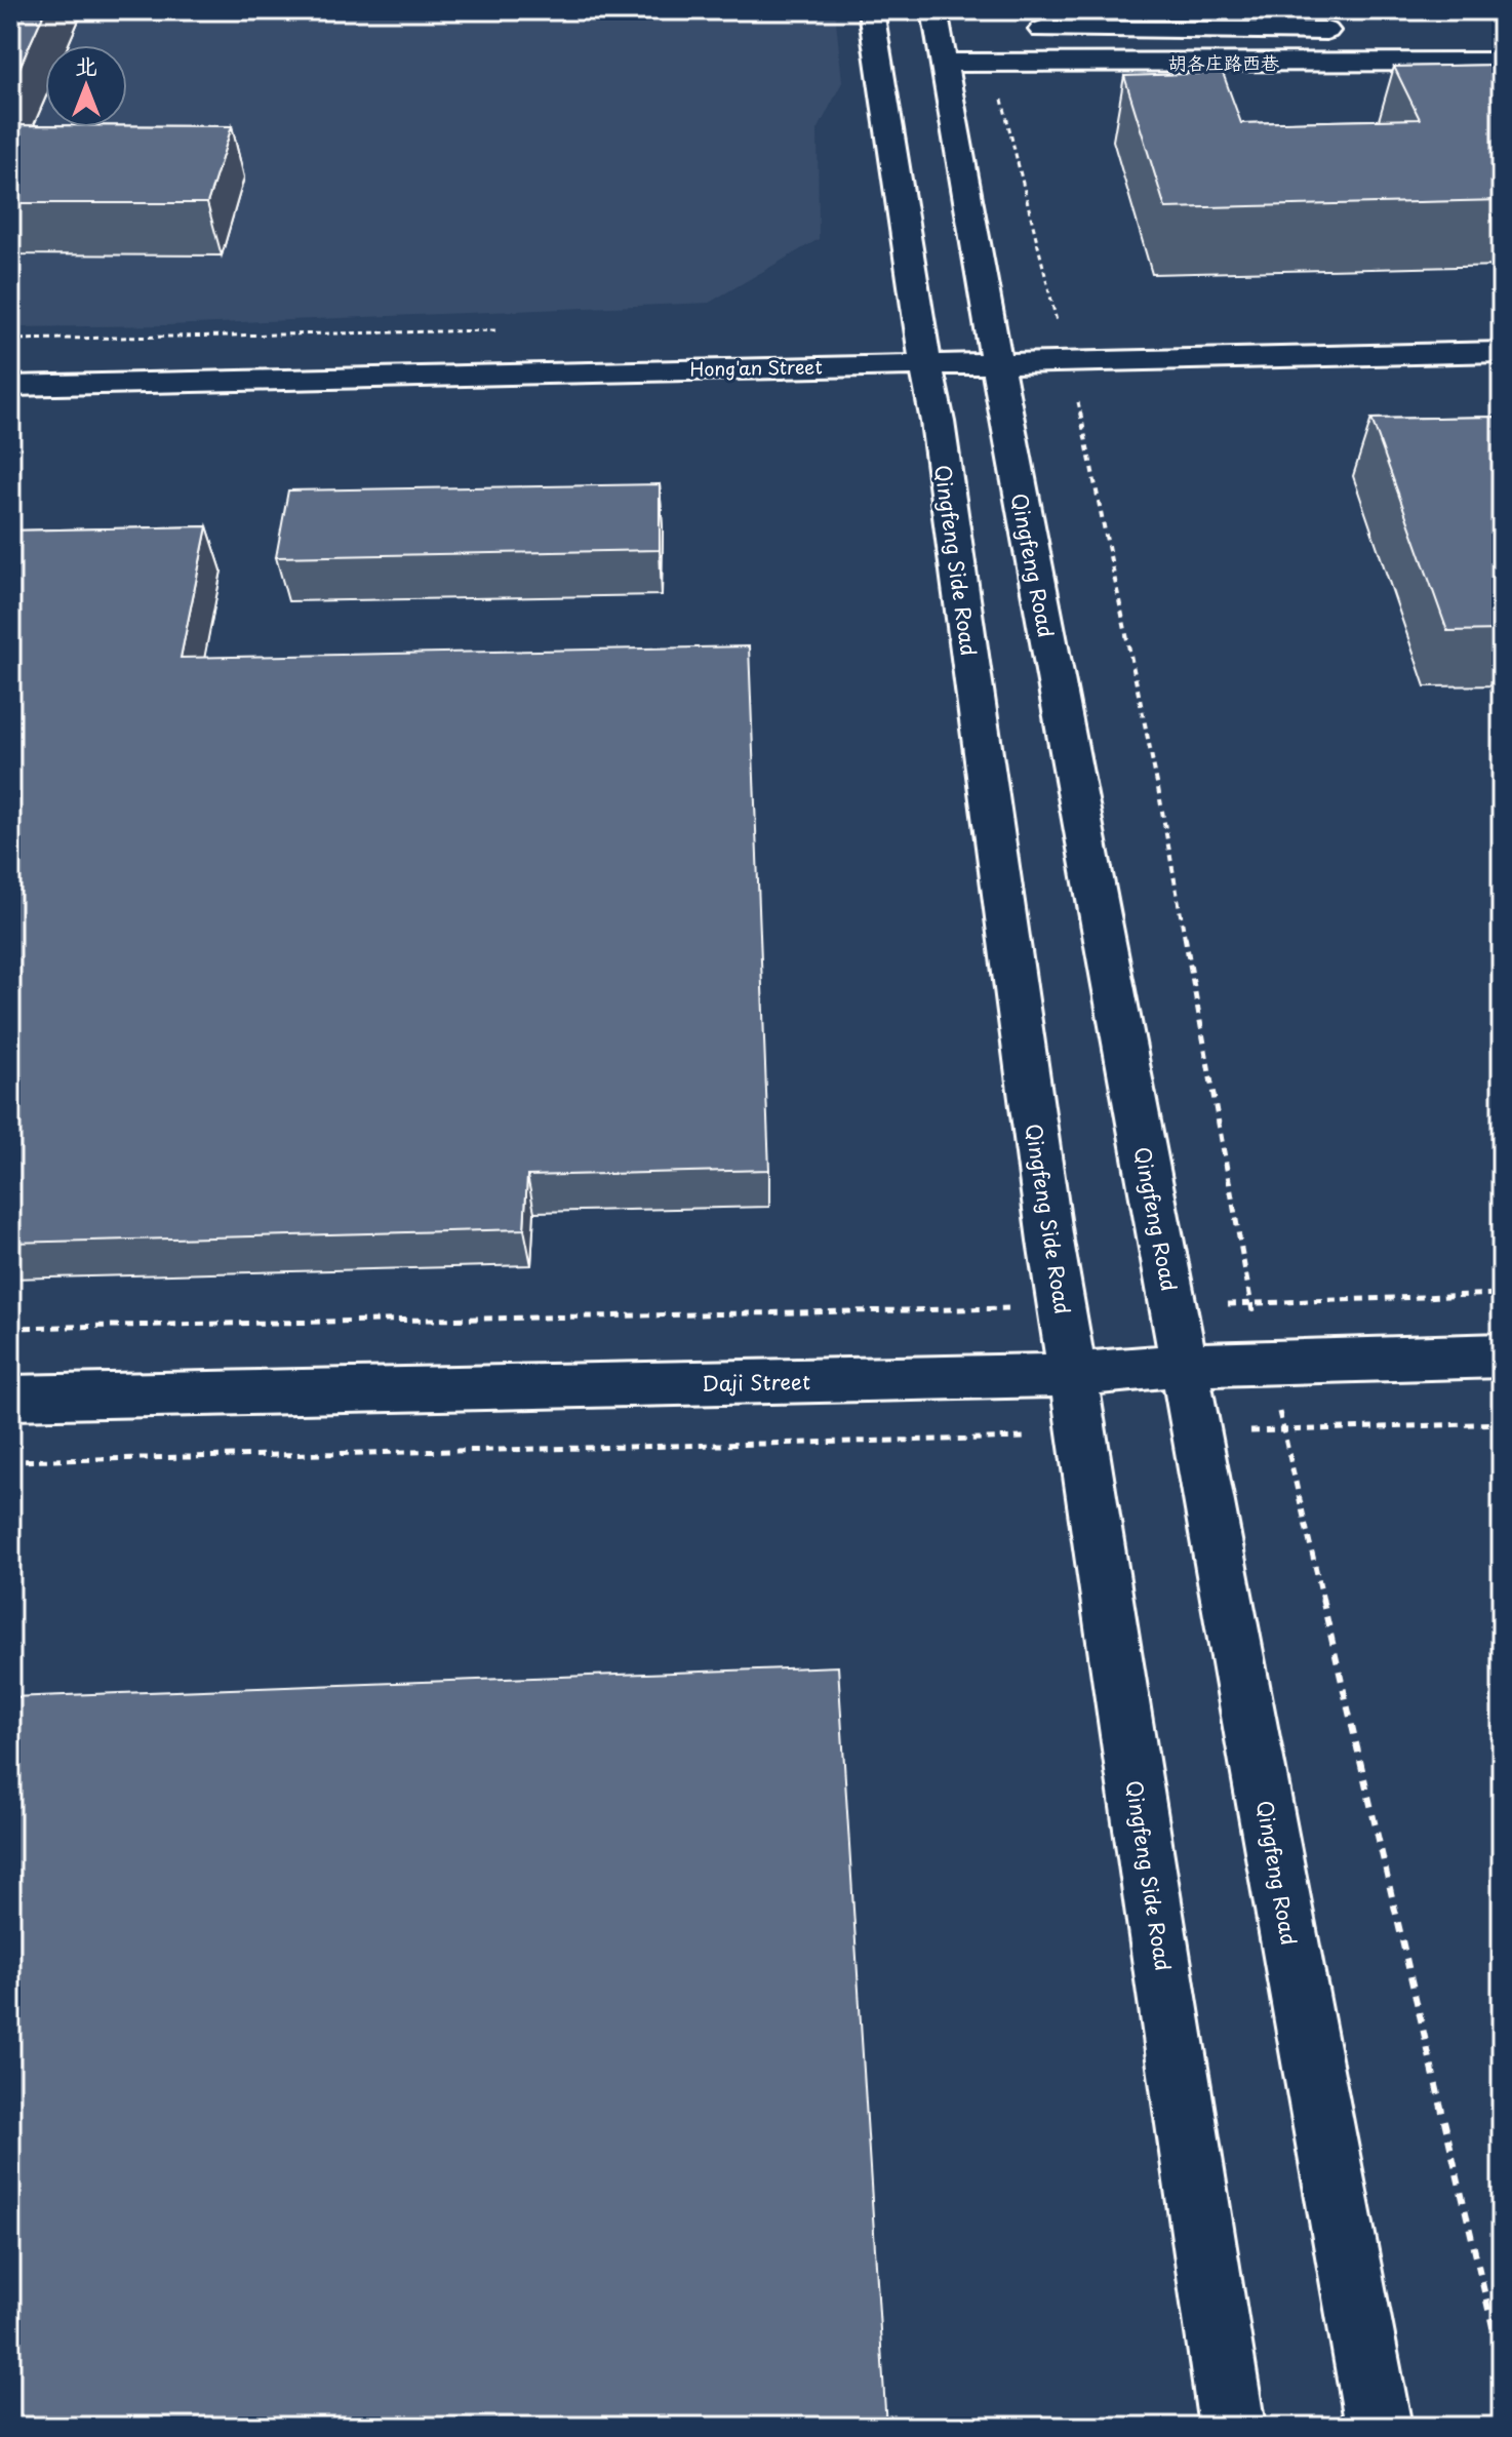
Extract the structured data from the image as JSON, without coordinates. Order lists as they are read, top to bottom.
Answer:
{
  "streets": {
    "street": [
      "胡各庄路西巷",
      "Hong'an Street",
      "Qingfeng Side Road",
      "Qingfeng Road",
      "Daji Street"
    ]
  },
  "crossings": [
    ["胡各庄路西巷", "Qingfeng Road"],
    ["Hong'an Street", "Qingfeng Side Road"],
    ["Hong'an Street", "Qingfeng Road"],
    ["Qingfeng Side Road", "Daji Street"],
    ["Qingfeng Road", "Daji Street"]
  ],
  "north": "top"
}
